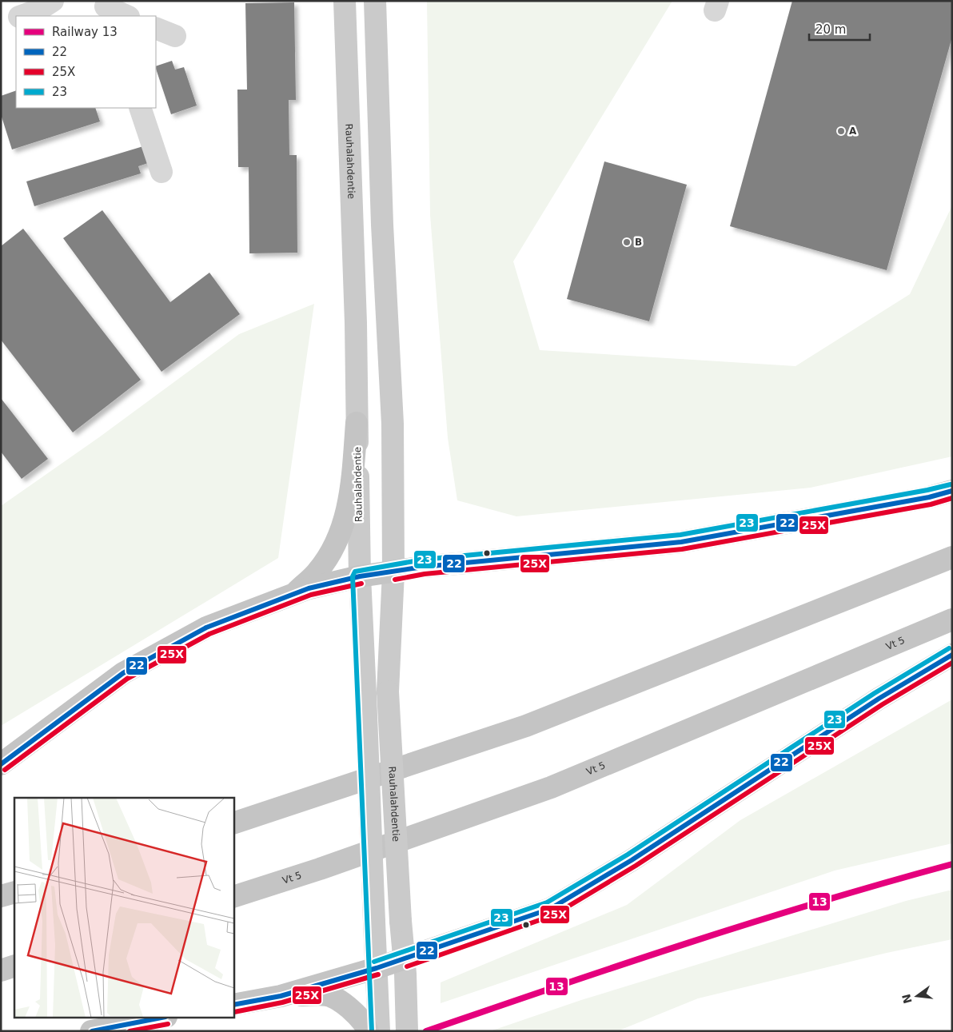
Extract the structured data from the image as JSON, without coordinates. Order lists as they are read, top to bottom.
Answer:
{
  "streets": {
    "highway": ["Vt 5"],
    "main road": ["Rauhalahdentie"]
  },
  "places": ["A", "B"],
  "lines": [
    "transit line 23",
    "transit line 22",
    "transit line 25X",
    "rail line 13"
  ],
  "legend": [
    "Railway 13",
    "22",
    "25X",
    "23"
  ],
  "scale_bar": "20 m",
  "north": "left"
}
